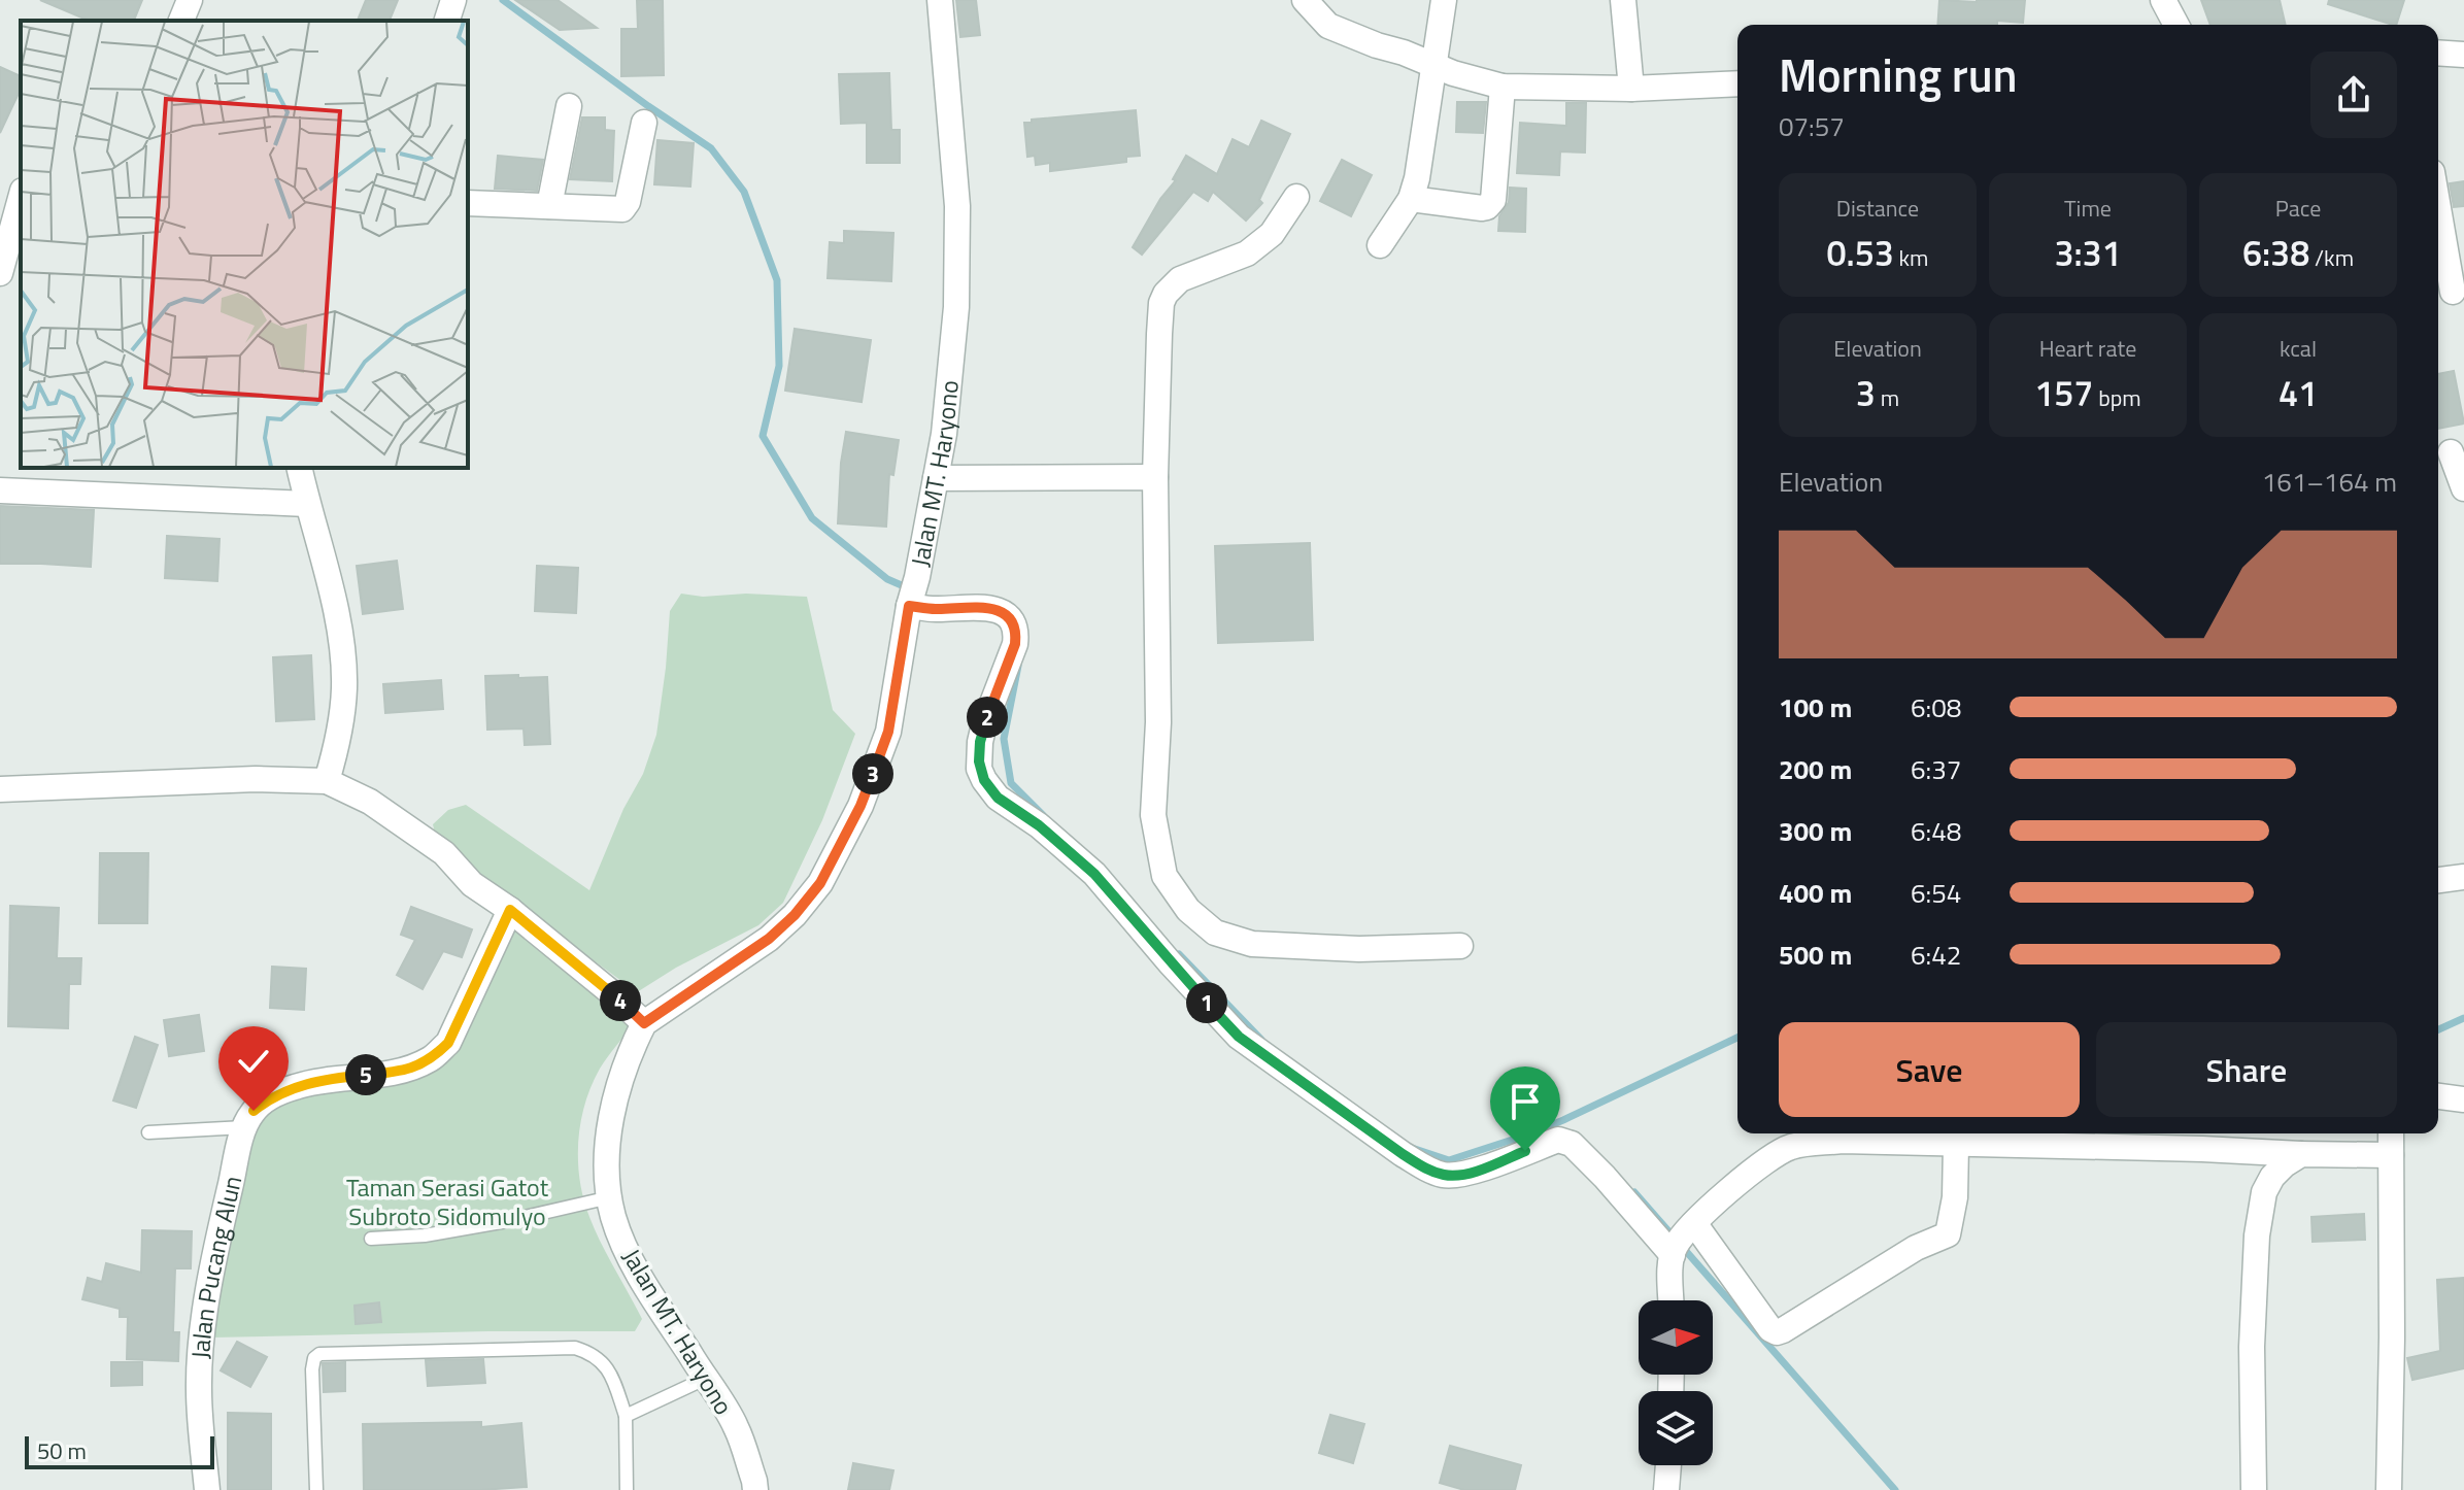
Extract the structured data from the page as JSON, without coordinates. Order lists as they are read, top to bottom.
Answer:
{
  "streets": {
    "street": ["Jalan MT. Haryono", "Jalan Pucang Alun"]
  },
  "parks": ["Taman Serasi Gatot Subroto Sidomulyo"],
  "scale_bar": "50 m",
  "north": "right",
  "page": {
    "heading": ["Morning run", "07:57"],
    "stats": [
      ["Distance", "0.53 km"],
      ["Time", "3:31"],
      ["Pace", "6:38 /km"],
      ["Elevation", "3 m"],
      ["Heart rate", "157 bpm"],
      ["kcal", "41"]
    ],
    "chart": ["Elevation", "161–164 m"],
    "list": [
      {
        "name": "100 m",
        "note": "6:08"
      },
      {
        "name": "200 m",
        "note": "6:37"
      },
      {
        "name": "300 m",
        "note": "6:48"
      },
      {
        "name": "400 m",
        "note": "6:54"
      },
      {
        "name": "500 m",
        "note": "6:42"
      }
    ],
    "pins": [
      "2",
      "3",
      "4",
      "1",
      "5"
    ],
    "buttons": ["Save", "Share"],
    "scale": "50 m"
  }
}
